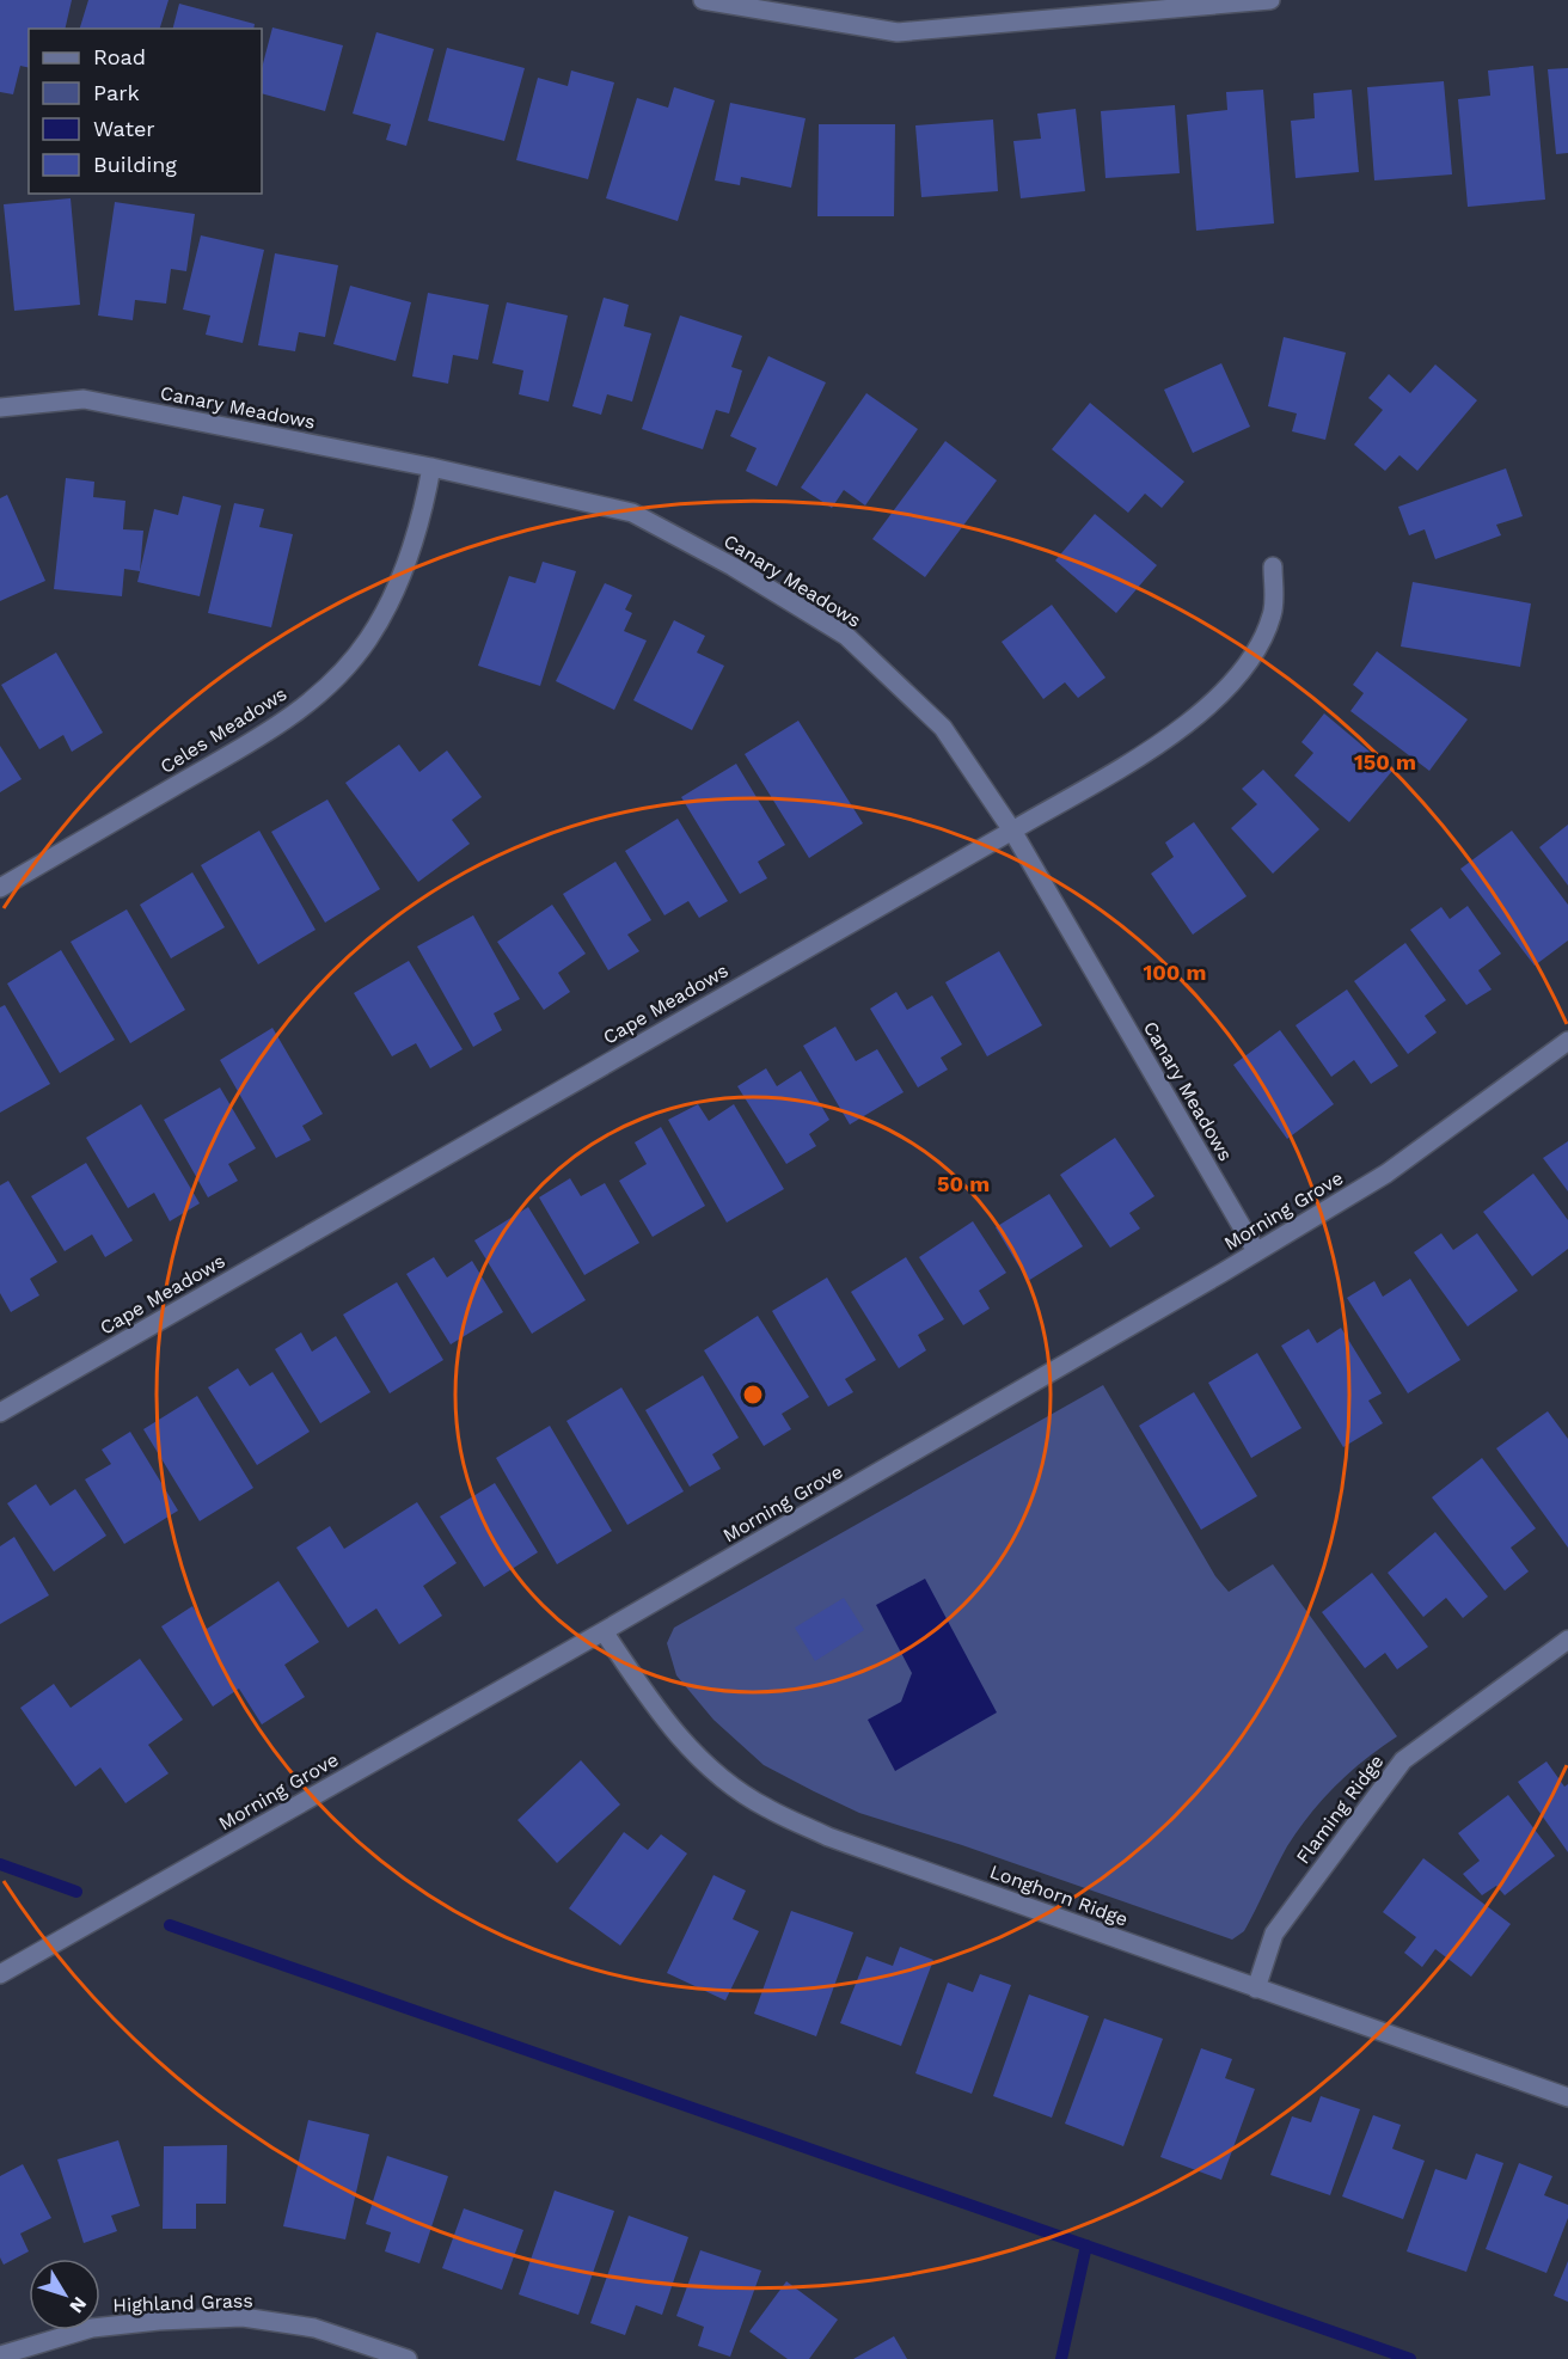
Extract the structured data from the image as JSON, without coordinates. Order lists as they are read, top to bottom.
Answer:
{
  "streets": {
    "street": [
      "Canary Meadows",
      "Celes Meadows",
      "Cape Meadows",
      "Morning Grove",
      "Flaming Ridge",
      "Longhorn Ridge",
      "Highland Grass"
    ]
  },
  "crossings": [
    ["Canary Meadows", "Celes Meadows"],
    ["Canary Meadows", "Cape Meadows"],
    ["Canary Meadows", "Morning Grove"],
    ["Morning Grove", "Longhorn Ridge"],
    ["Flaming Ridge", "Longhorn Ridge"]
  ],
  "legend": [
    "Road",
    "Park",
    "Water",
    "Building"
  ],
  "north": "bottom right",
  "rings": ["150 m", "100 m", "50 m"]
}
